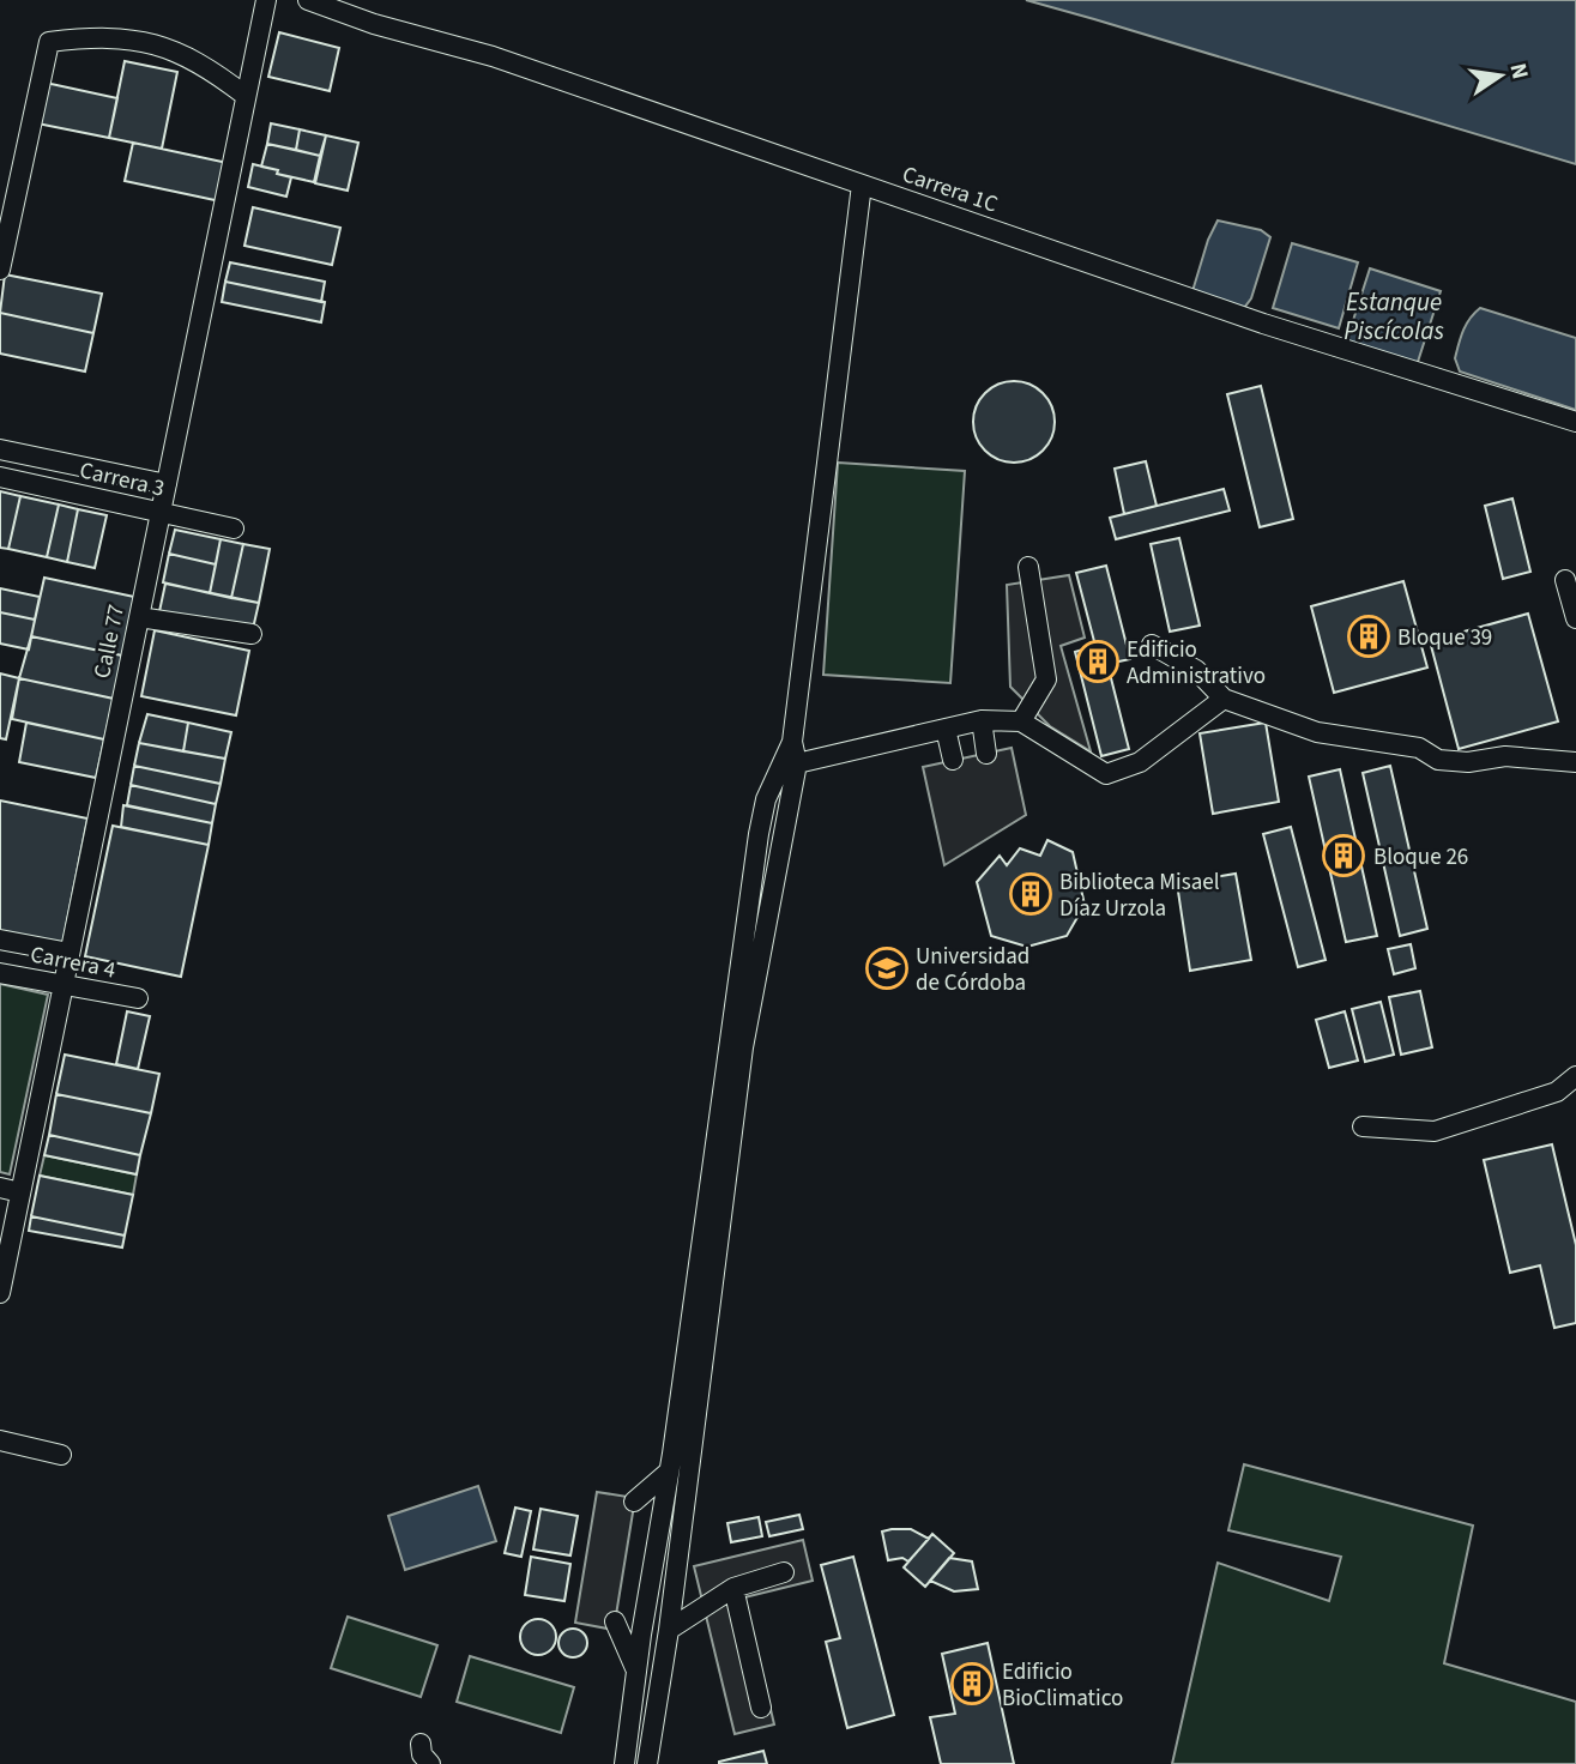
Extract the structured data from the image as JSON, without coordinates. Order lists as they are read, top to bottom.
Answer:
{
  "streets": {
    "street": [
      "Carrera 1C",
      "Carrera 3",
      "Calle 77",
      "Carrera 4"
    ]
  },
  "crossings": [
    ["Carrera 3", "Calle 77"],
    ["Calle 77", "Carrera 4"]
  ],
  "water": ["Estanque Piscícolas"],
  "places": {
    "building": [
      "Bloque 39",
      "Edificio Administrativo",
      "Bloque 26",
      "Biblioteca Misael Díaz Urzola",
      "Edificio BioClimatico"
    ],
    "school or university": ["Universidad de Córdoba"]
  },
  "north": "right"
}
